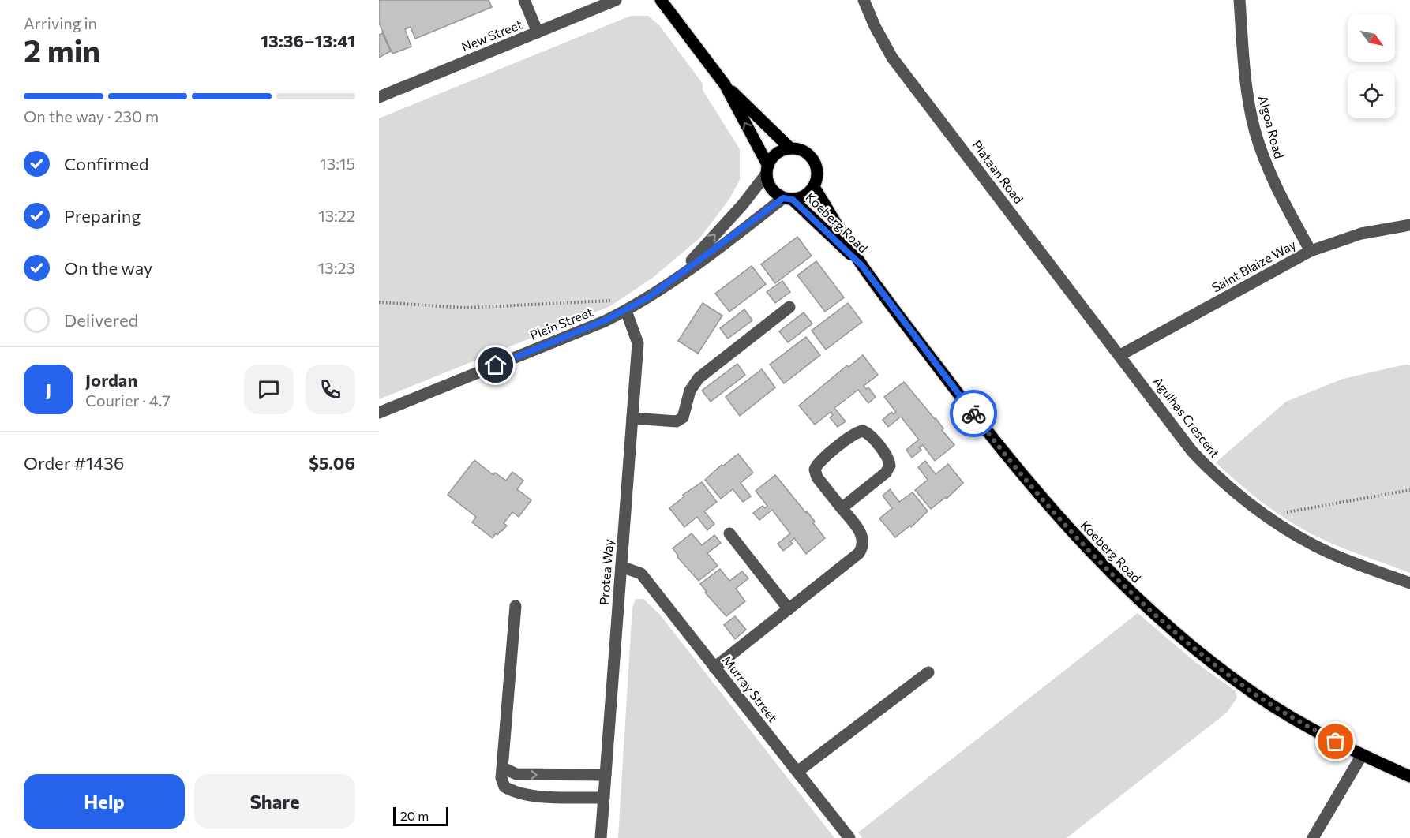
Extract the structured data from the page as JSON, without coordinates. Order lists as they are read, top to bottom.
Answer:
{
  "streets": {
    "main road": ["Koeberg Road"],
    "street": [
      "New Street",
      "Algoa Road",
      "Plataan Road",
      "Saint Blaize Way",
      "Plein Street",
      "Agulhas Crescent",
      "Protea Way",
      "Murray Street"
    ]
  },
  "crossings": [
    ["Algoa Road", "Saint Blaize Way"],
    ["Plataan Road", "Saint Blaize Way"],
    ["Plataan Road", "Agulhas Crescent"],
    ["Koeberg Road", "Plein Street"],
    ["Saint Blaize Way", "Agulhas Crescent"],
    ["Plein Street", "Protea Way"],
    ["Protea Way", "Murray Street"]
  ],
  "scale_bar": "20 m",
  "north": "bottom right",
  "page": {
    "heading": ["2 min", "Arriving in", "13:36–13:41"],
    "panel": [
      "Jordan",
      "Courier · 4.7",
      "Order #1436",
      "$5.06"
    ],
    "bar": "On the way · 230 m",
    "list": [
      ["Confirmed", "13:15"],
      ["Preparing", "13:22"],
      ["On the way", "13:23"],
      "Delivered"
    ],
    "round": "J",
    "buttons": ["Help", "Share"],
    "scale": "20 m"
  }
}
